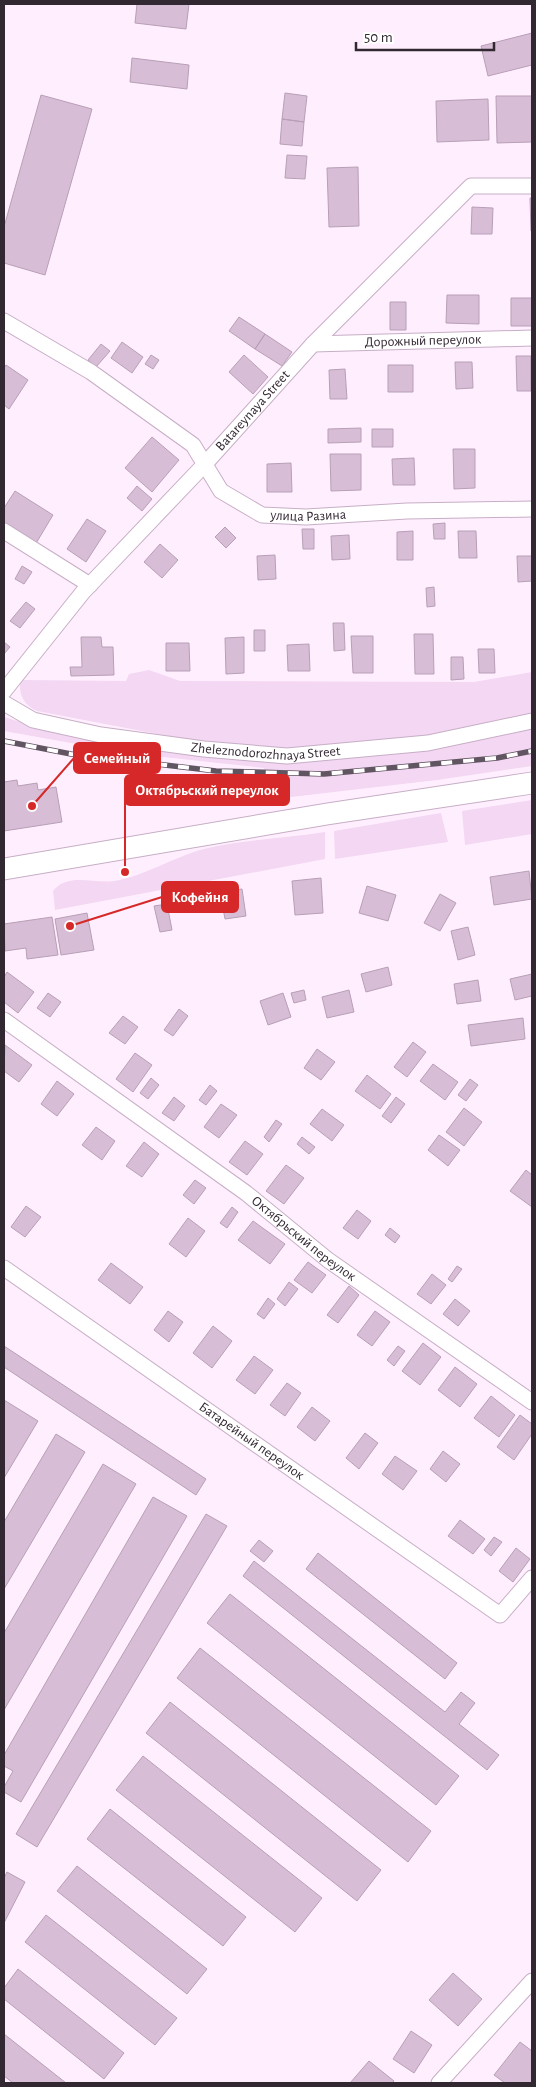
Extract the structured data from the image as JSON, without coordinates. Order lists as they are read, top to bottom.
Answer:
{
  "streets": {
    "street": [
      "Дорожный переулок",
      "Batareynaya Street",
      "улица Разина",
      "Zheleznodorozhnaya Street",
      "Октябрьский переулок",
      "Батарейный переулок"
    ]
  },
  "crossings": [
    ["Дорожный переулок", "Batareynaya Street"],
    ["Batareynaya Street", "улица Разина"]
  ],
  "places": ["Семейный", "Октябрьский переулок", "Кофейня"],
  "scale_bar": "50 m"
}
